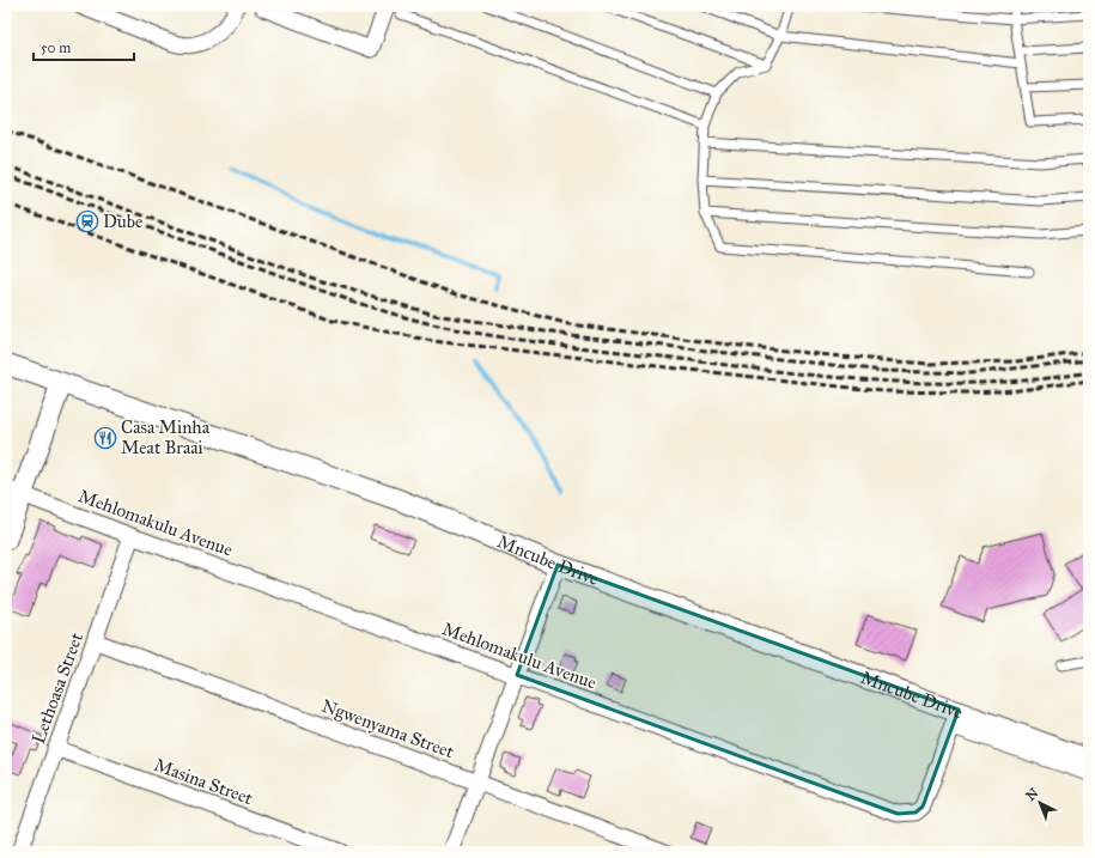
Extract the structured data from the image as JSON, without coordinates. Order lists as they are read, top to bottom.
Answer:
{
  "streets": {
    "street": [
      "Mehlomakulu Avenue",
      "Mncube Drive",
      "Lethoasa Street",
      "Ngwenyama Street",
      "Masina Street"
    ]
  },
  "crossings": [
    ["Mehlomakulu Avenue", "Mncube Drive"],
    ["Mehlomakulu Avenue", "Lethoasa Street"],
    ["Lethoasa Street", "Ngwenyama Street"],
    ["Lethoasa Street", "Masina Street"]
  ],
  "places": {
    "station": ["Dube"],
    "restaurant": ["Casa Minha Meat Braai"]
  },
  "scale_bar": "50 m",
  "north": "top left"
}
